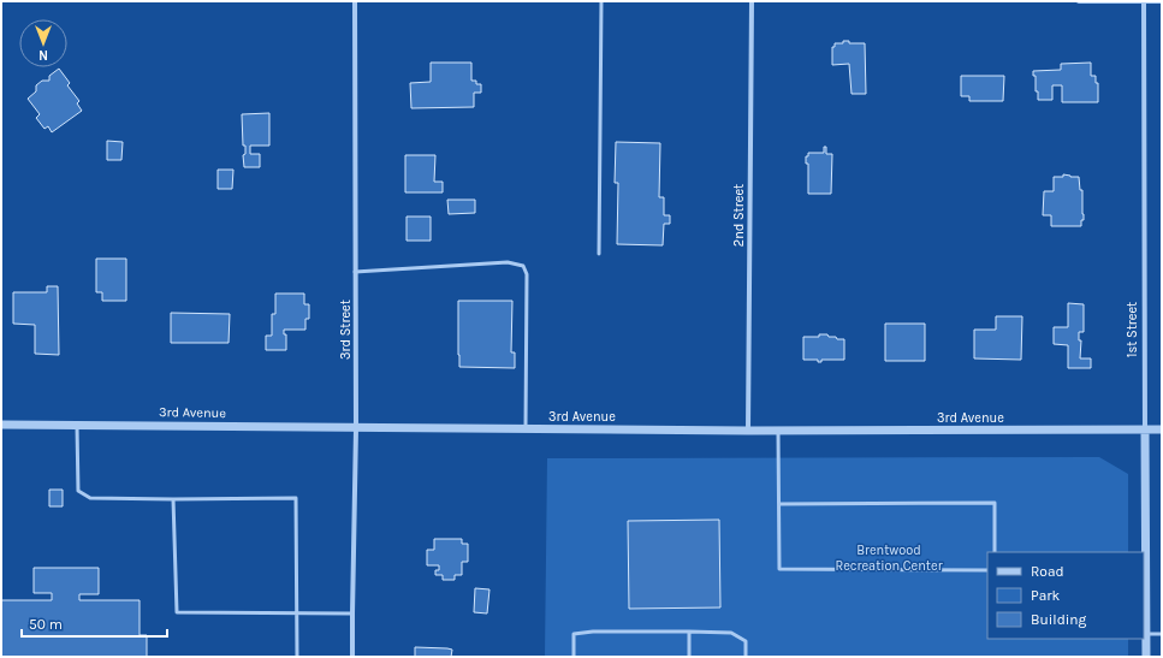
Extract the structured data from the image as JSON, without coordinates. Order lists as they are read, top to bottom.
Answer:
{
  "streets": {
    "street": [
      "2nd Street",
      "3rd Street",
      "1st Street",
      "3rd Avenue"
    ]
  },
  "crossings": [
    ["2nd Street", "3rd Avenue"],
    ["3rd Street", "3rd Avenue"],
    ["1st Street", "3rd Avenue"]
  ],
  "parks": ["Brentwood Recreation Center"],
  "legend": ["Road", "Park", "Building"],
  "scale_bar": "50 m",
  "north": "bottom"
}
